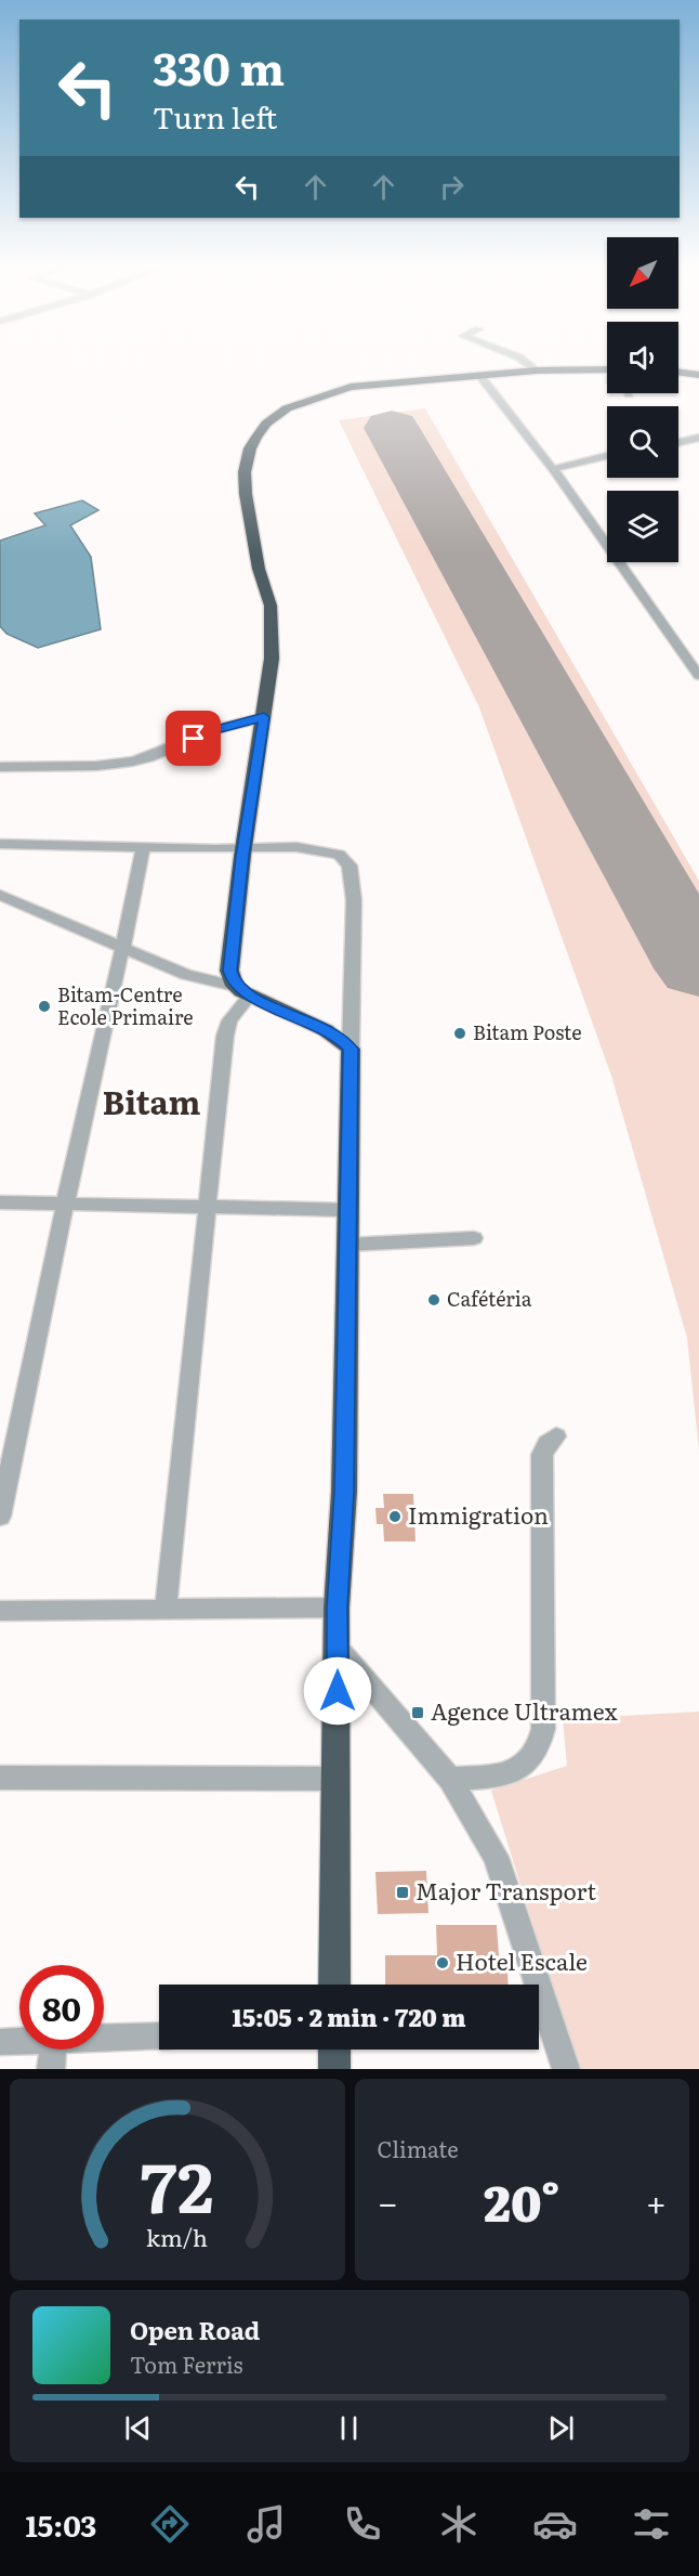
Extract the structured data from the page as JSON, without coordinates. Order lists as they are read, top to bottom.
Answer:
{
  "districts": ["Bitam"],
  "places": {
    "other": [
      "Bitam-Centre Ecole Primaire",
      "Bitam Poste",
      "Cafétéria",
      "Immigration",
      "Hotel Escale"
    ],
    "transit": ["Agence Ultramex", "Major Transport"]
  },
  "north": "bottom left",
  "page": {
    "turn": ["330 m", "Turn left"],
    "limit": "80",
    "trip": "15:05 · 2 min · 720 m",
    "tile": "Climate",
    "heat": ["−", "20°", "+"],
    "song": ["Open Road", "Tom Ferris"],
    "tabs": "15:03",
    "gauge": ["72", "km/h"]
  }
}
